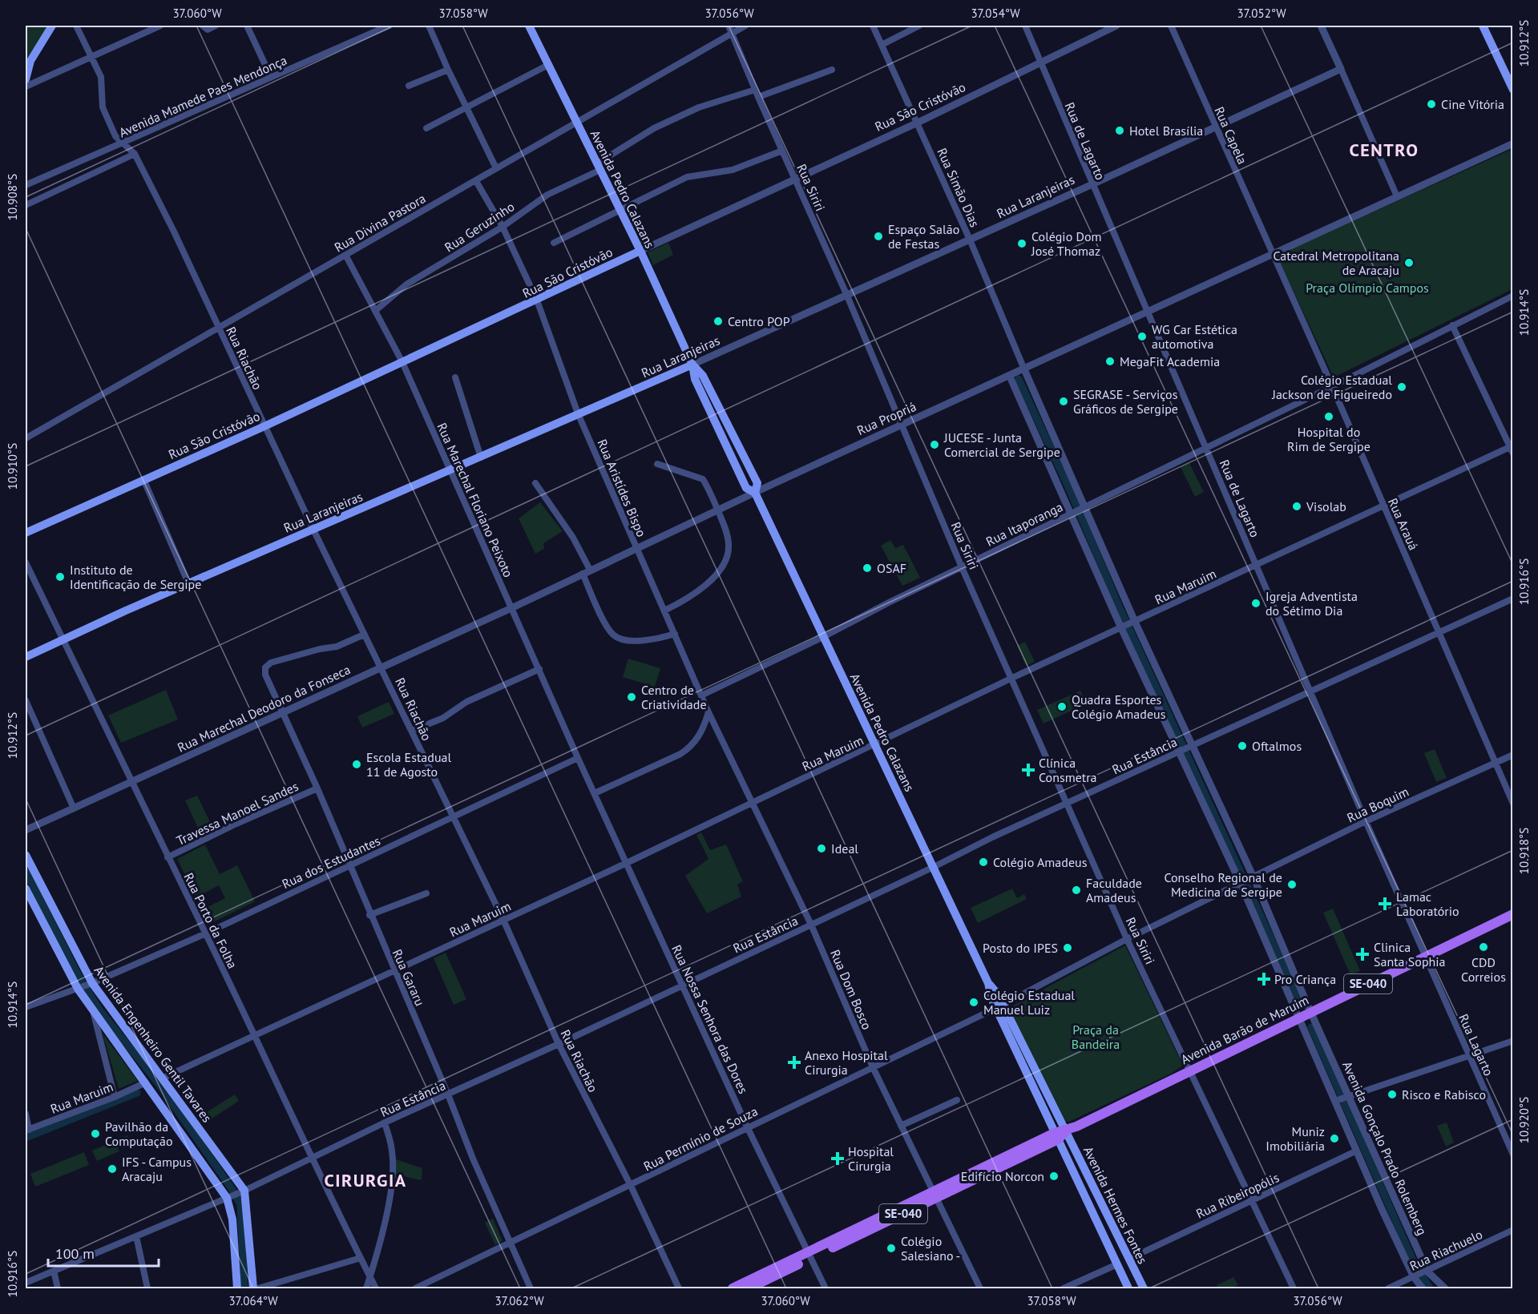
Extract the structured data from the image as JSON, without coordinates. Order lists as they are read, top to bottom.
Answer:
{
  "streets": {
    "main road": [
      "Rua São Cristóvão",
      "Avenida Pedro Calazans",
      "Rua Laranjeiras",
      "SE-040",
      "Avenida Barão de Maruim",
      "Avenida Engenheiro Gentil Tavares",
      "Avenida Hermes Fontes"
    ],
    "street": [
      "Avenida Mamede Paes Mendonça",
      "Rua Capela",
      "Rua de Lagarto",
      "Rua Siriri",
      "Rua Simão Dias",
      "Rua Divina Pastora",
      "Rua Geruzinho",
      "Rua Riachão",
      "Rua Propriá",
      "Rua Aristídes Bispo",
      "Rua Marechal Floriano Peixoto",
      "Rua Itaporanga",
      "Rua Arauá",
      "Rua Maruim",
      "Rua Marechal Deodoro da Fonseca",
      "Rua Estância",
      "Rua Boquim",
      "Travessa Manoel Sandes",
      "Rua dos Estudantes",
      "Rua Porto da Folha",
      "Rua Gararu",
      "Rua Dom Bosco",
      "Rua Nossa Senhora das Dores",
      "Rua Lagarto",
      "Rua Permínio de Souza",
      "Avenida Gonçalo Prado Rolemberg",
      "Rua Ribeiropólis",
      "Rua Riachuelo"
    ]
  },
  "crossings": [
    ["Avenida Mamede Paes Mendonça", "Rua Riachão"],
    ["Rua São Cristóvão", "Rua de Lagarto"],
    ["Rua São Cristóvão", "Rua Siriri"],
    ["Rua São Cristóvão", "Rua Simão Dias"],
    ["Rua São Cristóvão", "Avenida Pedro Calazans"],
    ["Rua São Cristóvão", "Rua Riachão"],
    ["Rua São Cristóvão", "Rua Aristídes Bispo"],
    ["Rua São Cristóvão", "Rua Marechal Floriano Peixoto"],
    ["Rua Capela", "Rua Laranjeiras"],
    ["Rua Capela", "Rua Propriá"],
    ["Rua Capela", "Rua Arauá"],
    ["Rua de Lagarto", "Rua Laranjeiras"],
    ["Rua de Lagarto", "Rua Propriá"],
    ["Rua de Lagarto", "Rua Itaporanga"],
    ["Rua de Lagarto", "Rua Maruim"],
    ["Rua de Lagarto", "Rua Estância"],
    ["Rua de Lagarto", "Rua Boquim"],
    ["Rua de Lagarto", "Rua Lagarto"],
    ["Rua Siriri", "Rua Laranjeiras"],
    ["Rua Siriri", "Rua Divina Pastora"],
    ["Rua Siriri", "Rua Geruzinho"],
    ["Rua Siriri", "Rua Propriá"],
    ["Rua Siriri", "Rua Itaporanga"],
    ["Rua Siriri", "Rua Maruim"],
    ["Rua Siriri", "Rua Estância"],
    ["Rua Siriri", "Rua Boquim"],
    ["Rua Siriri", "Avenida Barão de Maruim"],
    ["Rua Siriri", "Rua Ribeiropólis"],
    ["Rua Simão Dias", "Rua Laranjeiras"],
    ["Rua Simão Dias", "Rua Propriá"],
    ["Avenida Pedro Calazans", "Rua Laranjeiras"],
    ["Avenida Pedro Calazans", "Rua Divina Pastora"],
    ["Avenida Pedro Calazans", "Rua Geruzinho"],
    ["Avenida Pedro Calazans", "Rua Propriá"],
    ["Avenida Pedro Calazans", "Rua Itaporanga"],
    ["Avenida Pedro Calazans", "Rua Maruim"],
    ["Avenida Pedro Calazans", "Rua Estância"],
    ["Avenida Pedro Calazans", "Rua Boquim"],
    ["Avenida Pedro Calazans", "SE-040"],
    ["Avenida Pedro Calazans", "Avenida Barão de Maruim"],
    ["Avenida Pedro Calazans", "Rua Permínio de Souza"],
    ["Avenida Pedro Calazans", "Avenida Hermes Fontes"],
    ["Rua Laranjeiras", "Rua Riachão"],
    ["Rua Laranjeiras", "Rua Aristídes Bispo"],
    ["Rua Laranjeiras", "Rua Marechal Floriano Peixoto"],
    ["Rua Laranjeiras", "Rua Porto da Folha"],
    ["Rua Divina Pastora", "Rua Riachão"],
    ["Rua Divina Pastora", "Rua Aristídes Bispo"],
    ["Rua Divina Pastora", "Rua Marechal Floriano Peixoto"],
    ["Rua Geruzinho", "Rua Aristídes Bispo"],
    ["Rua Geruzinho", "Rua Marechal Floriano Peixoto"],
    ["Rua Riachão", "Rua Maruim"],
    ["Rua Riachão", "Rua Marechal Deodoro da Fonseca"],
    ["Rua Riachão", "Rua Estância"],
    ["Rua Riachão", "Rua dos Estudantes"],
    ["Rua Riachão", "Rua Gararu"],
    ["Rua Riachão", "Rua Permínio de Souza"],
    ["Rua Propriá", "Rua Aristídes Bispo"],
    ["Rua Propriá", "Rua Marechal Floriano Peixoto"],
    ["Rua Propriá", "Rua Arauá"],
    ["Rua Propriá", "Rua Marechal Deodoro da Fonseca"],
    ["Rua Aristídes Bispo", "Rua Itaporanga"],
    ["Rua Aristídes Bispo", "Rua Maruim"],
    ["Rua Aristídes Bispo", "Rua Dom Bosco"],
    ["Rua Marechal Floriano Peixoto", "Rua Marechal Deodoro da Fonseca"],
    ["Rua Marechal Floriano Peixoto", "Rua dos Estudantes"],
    ["Rua Marechal Floriano Peixoto", "Rua Nossa Senhora das Dores"],
    ["Rua Itaporanga", "Rua Arauá"],
    ["Rua Arauá", "Rua Maruim"],
    ["Rua Arauá", "Rua Estância"],
    ["Rua Arauá", "Rua Boquim"],
    ["Rua Maruim", "Rua Porto da Folha"],
    ["Rua Maruim", "Rua Gararu"],
    ["Rua Maruim", "Rua Dom Bosco"],
    ["Rua Maruim", "Rua Nossa Senhora das Dores"],
    ["Rua Maruim", "Avenida Engenheiro Gentil Tavares"],
    ["Rua Marechal Deodoro da Fonseca", "Rua Porto da Folha"],
    ["Rua Marechal Deodoro da Fonseca", "Rua Gararu"],
    ["Rua Estância", "Rua Porto da Folha"],
    ["Rua Estância", "Rua Gararu"],
    ["Rua Estância", "Rua Dom Bosco"],
    ["Rua Estância", "Rua Nossa Senhora das Dores"],
    ["Rua Estância", "Avenida Engenheiro Gentil Tavares"],
    ["Rua Boquim", "Rua Permínio de Souza"],
    ["Rua Boquim", "Avenida Gonçalo Prado Rolemberg"],
    ["Travessa Manoel Sandes", "Rua Porto da Folha"],
    ["Travessa Manoel Sandes", "Rua Gararu"],
    ["Rua dos Estudantes", "Rua Porto da Folha"],
    ["Rua dos Estudantes", "Rua Gararu"],
    ["Rua dos Estudantes", "Rua Nossa Senhora das Dores"],
    ["Rua dos Estudantes", "Avenida Engenheiro Gentil Tavares"],
    ["Rua Gararu", "Rua Permínio de Souza"],
    ["SE-040", "Rua Dom Bosco"],
    ["SE-040", "Rua Nossa Senhora das Dores"],
    ["SE-040", "Avenida Barão de Maruim"],
    ["SE-040", "Avenida Hermes Fontes"],
    ["Rua Dom Bosco", "Rua Permínio de Souza"],
    ["Rua Nossa Senhora das Dores", "Rua Permínio de Souza"],
    ["Avenida Barão de Maruim", "Rua Lagarto"],
    ["Avenida Barão de Maruim", "Avenida Gonçalo Prado Rolemberg"],
    ["Avenida Barão de Maruim", "Avenida Hermes Fontes"],
    ["Avenida Gonçalo Prado Rolemberg", "Rua Ribeiropólis"],
    ["Avenida Gonçalo Prado Rolemberg", "Rua Riachuelo"],
    ["Rua Ribeiropólis", "Avenida Hermes Fontes"]
  ],
  "districts": ["CENTRO", "CIRURGIA"],
  "parks": ["Praça Olímpio Campos", "Praça da Bandeira"],
  "places": {
    "other": [
      "Cine Vitória",
      "Hotel Brasília",
      "Espaço Salão de Festas",
      "Colégio Dom José Thomaz",
      "Catedral Metropolitana de Aracaju",
      "Centro POP",
      "WG Car Estética automotiva",
      "MegaFit Academia",
      "Colégio Estadual Jackson de Figueiredo",
      "SEGRASE - Serviços Gráficos de Sergipe",
      "Hospital do Rim de Sergipe",
      "JUCESE - Junta Comercial de Sergipe",
      "Visolab",
      "OSAF",
      "Instituto de Identificação de Sergipe",
      "Igreja Adventista do Sétimo Dia",
      "Centro de Criatividade",
      "Quadra Esportes Colégio Amadeus",
      "Oftalmos",
      "Escola Estadual 11 de Agosto",
      "Ideal",
      "Colégio Amadeus",
      "Conselho Regional de Medicina de Sergipe",
      "Faculdade Amadeus",
      "CDD Correios",
      "Posto do IPES",
      "Colégio Estadual Manuel Luiz",
      "Risco e Rabisco",
      "Pavilhão da Computação",
      "Muniz Imobiliária",
      "IFS - Campus Aracaju",
      "Edifício Norcon",
      "Colégio Salesiano -"
    ],
    "health": [
      "Clínica Consmetra",
      "Lamac Laboratório",
      "Clinica Santa Sophia",
      "Pro Criança",
      "Anexo Hospital Cirurgia",
      "Hospital Cirurgia"
    ]
  },
  "scale_bar": "100 m",
  "coordinates": [
    "37.060°W",
    "37.058°W",
    "37.056°W",
    "37.054°W",
    "37.052°W",
    "10.912°S",
    "10.908°S",
    "10.914°S",
    "10.910°S",
    "10.916°S",
    "10.918°S",
    "10.920°S",
    "37.064°W",
    "37.062°W"
  ]
}
